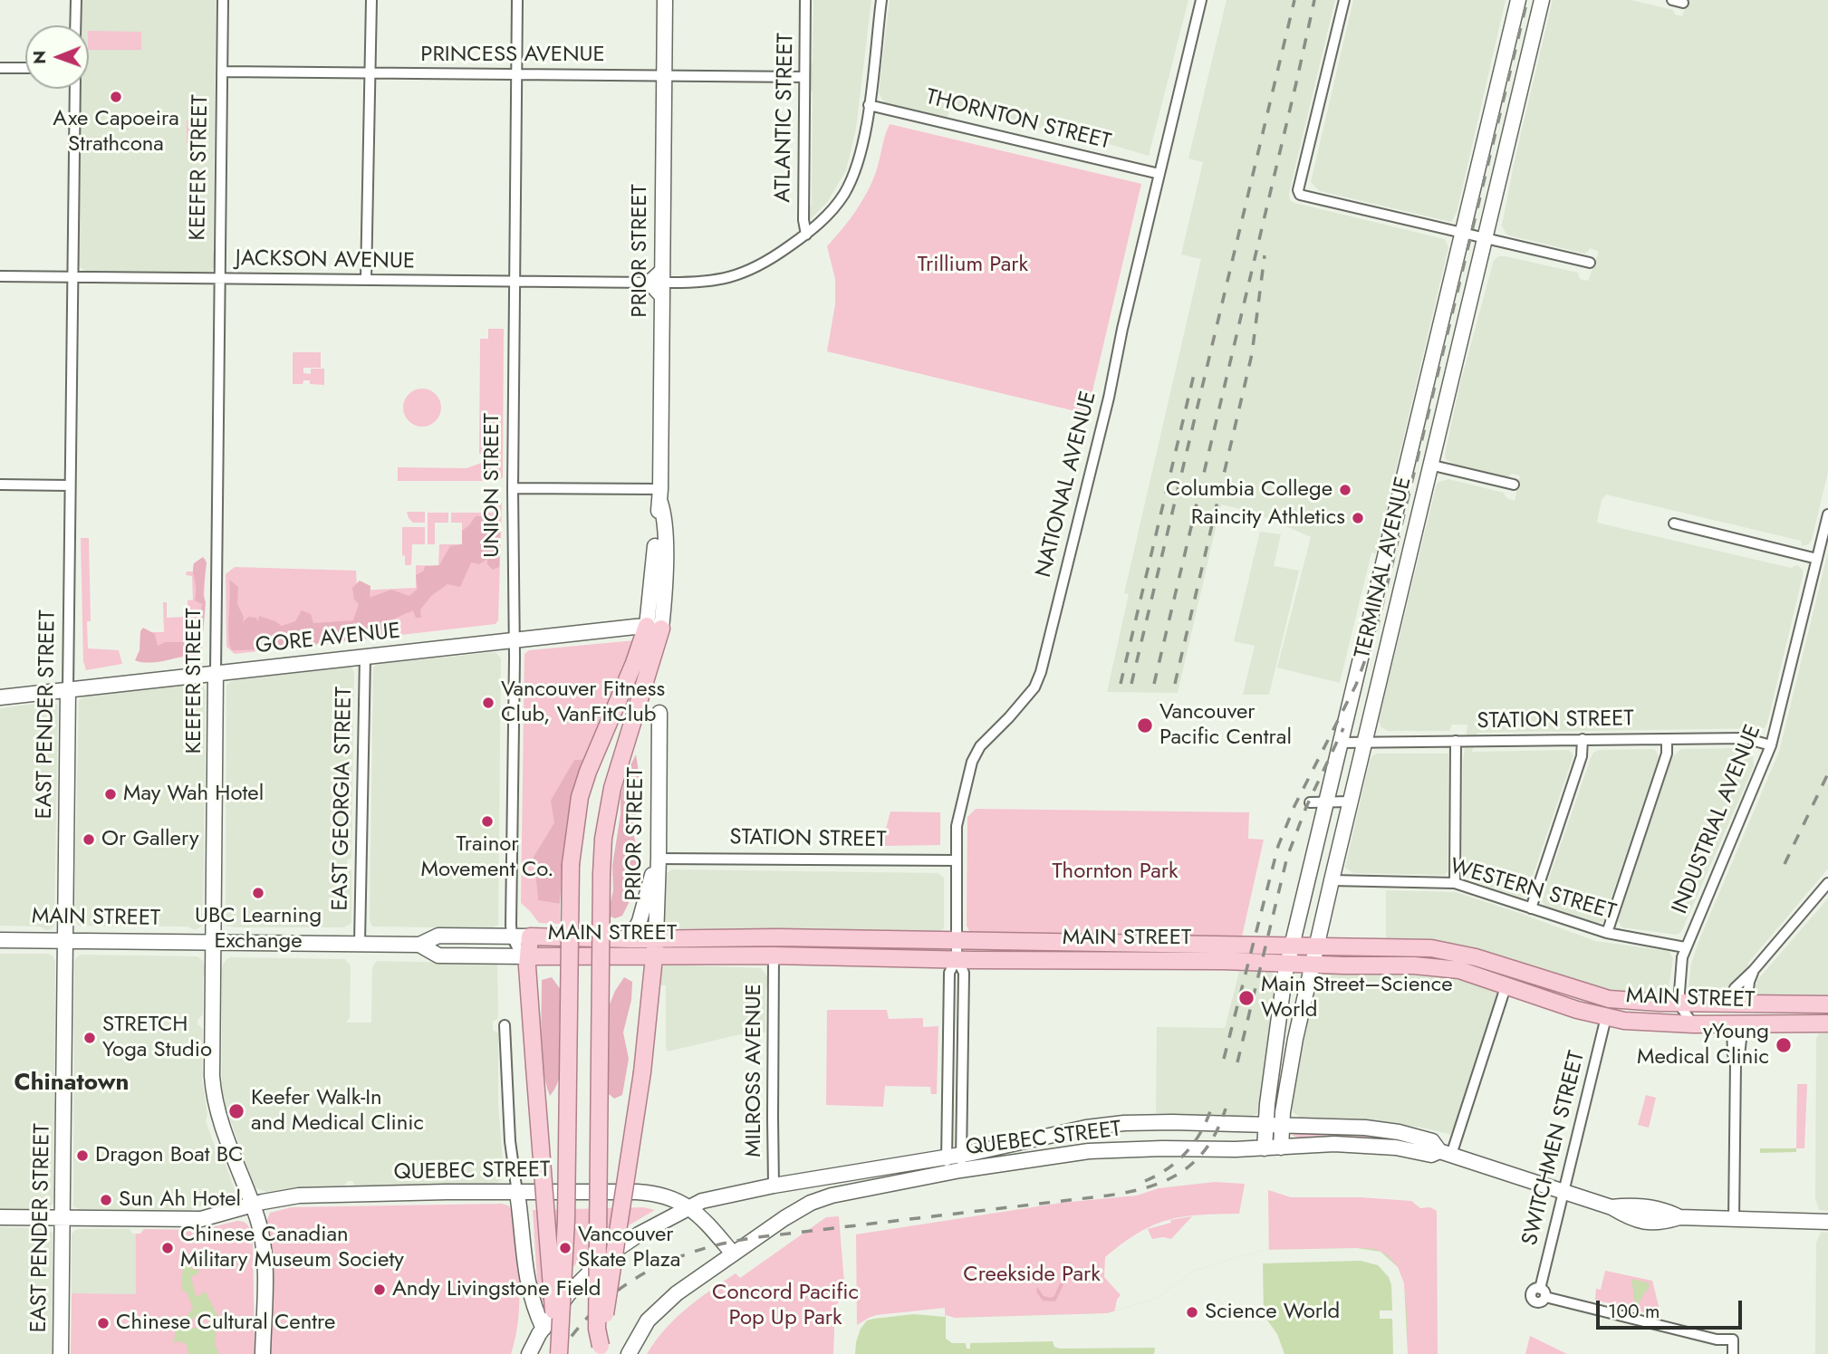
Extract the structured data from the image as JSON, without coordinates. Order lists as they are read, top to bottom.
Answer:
{
  "streets": {
    "main road": [
      "KEEFER STREET",
      "PRIOR STREET",
      "TERMINAL AVENUE",
      "GORE AVENUE",
      "EAST PENDER STREET",
      "MAIN STREET",
      "QUEBEC STREET"
    ],
    "street": [
      "PRINCESS AVENUE",
      "ATLANTIC STREET",
      "THORNTON STREET",
      "JACKSON AVENUE",
      "NATIONAL AVENUE",
      "UNION STREET",
      "STATION STREET",
      "EAST GEORGIA STREET",
      "INDUSTRIAL AVENUE",
      "WESTERN STREET",
      "MILROSS AVENUE",
      "SWITCHMEN STREET"
    ]
  },
  "crossings": [
    ["PRINCESS AVENUE", "ATLANTIC STREET"],
    ["PRINCESS AVENUE", "KEEFER STREET"],
    ["PRINCESS AVENUE", "PRIOR STREET"],
    ["PRINCESS AVENUE", "UNION STREET"],
    ["ATLANTIC STREET", "JACKSON AVENUE"],
    ["THORNTON STREET", "JACKSON AVENUE"],
    ["THORNTON STREET", "NATIONAL AVENUE"],
    ["KEEFER STREET", "JACKSON AVENUE"],
    ["KEEFER STREET", "GORE AVENUE"],
    ["KEEFER STREET", "MAIN STREET"],
    ["KEEFER STREET", "QUEBEC STREET"],
    ["PRIOR STREET", "JACKSON AVENUE"],
    ["PRIOR STREET", "GORE AVENUE"],
    ["PRIOR STREET", "STATION STREET"],
    ["PRIOR STREET", "MAIN STREET"],
    ["JACKSON AVENUE", "UNION STREET"],
    ["JACKSON AVENUE", "EAST PENDER STREET"],
    ["NATIONAL AVENUE", "STATION STREET"],
    ["NATIONAL AVENUE", "MAIN STREET"],
    ["NATIONAL AVENUE", "QUEBEC STREET"],
    ["UNION STREET", "GORE AVENUE"],
    ["UNION STREET", "MAIN STREET"],
    ["TERMINAL AVENUE", "STATION STREET"],
    ["TERMINAL AVENUE", "WESTERN STREET"],
    ["TERMINAL AVENUE", "MAIN STREET"],
    ["TERMINAL AVENUE", "QUEBEC STREET"],
    ["GORE AVENUE", "EAST PENDER STREET"],
    ["GORE AVENUE", "EAST GEORGIA STREET"],
    ["EAST PENDER STREET", "MAIN STREET"],
    ["EAST PENDER STREET", "QUEBEC STREET"],
    ["STATION STREET", "INDUSTRIAL AVENUE"],
    ["EAST GEORGIA STREET", "MAIN STREET"],
    ["INDUSTRIAL AVENUE", "WESTERN STREET"],
    ["INDUSTRIAL AVENUE", "MAIN STREET"],
    ["MAIN STREET", "MILROSS AVENUE"],
    ["MAIN STREET", "SWITCHMEN STREET"],
    ["MILROSS AVENUE", "QUEBEC STREET"],
    ["QUEBEC STREET", "SWITCHMEN STREET"]
  ],
  "districts": ["Chinatown"],
  "parks": [
    "Trillium Park",
    "Thornton Park",
    "Creekside Park",
    "Concord Pacific Pop Up Park"
  ],
  "places": [
    "Axe Capoeira Strathcona",
    "Columbia College",
    "Raincity Athletics",
    "Vancouver Fitness Club, VanFitClub",
    "Vancouver Pacific Central",
    "May Wah Hotel",
    "Trainor Movement Co.",
    "Or Gallery",
    "UBC Learning Exchange",
    "Main Street–Science World",
    "STRETCH Yoga Studio",
    "yYoung Medical Clinic",
    "Keefer Walk-In and Medical Clinic",
    "Dragon Boat BC",
    "Sun Ah Hotel",
    "Chinese Canadian Military Museum Society",
    "Vancouver Skate Plaza",
    "Andy Livingstone Field",
    "Science World",
    "Chinese Cultural Centre"
  ],
  "scale_bar": "100 m",
  "north": "left"
}
